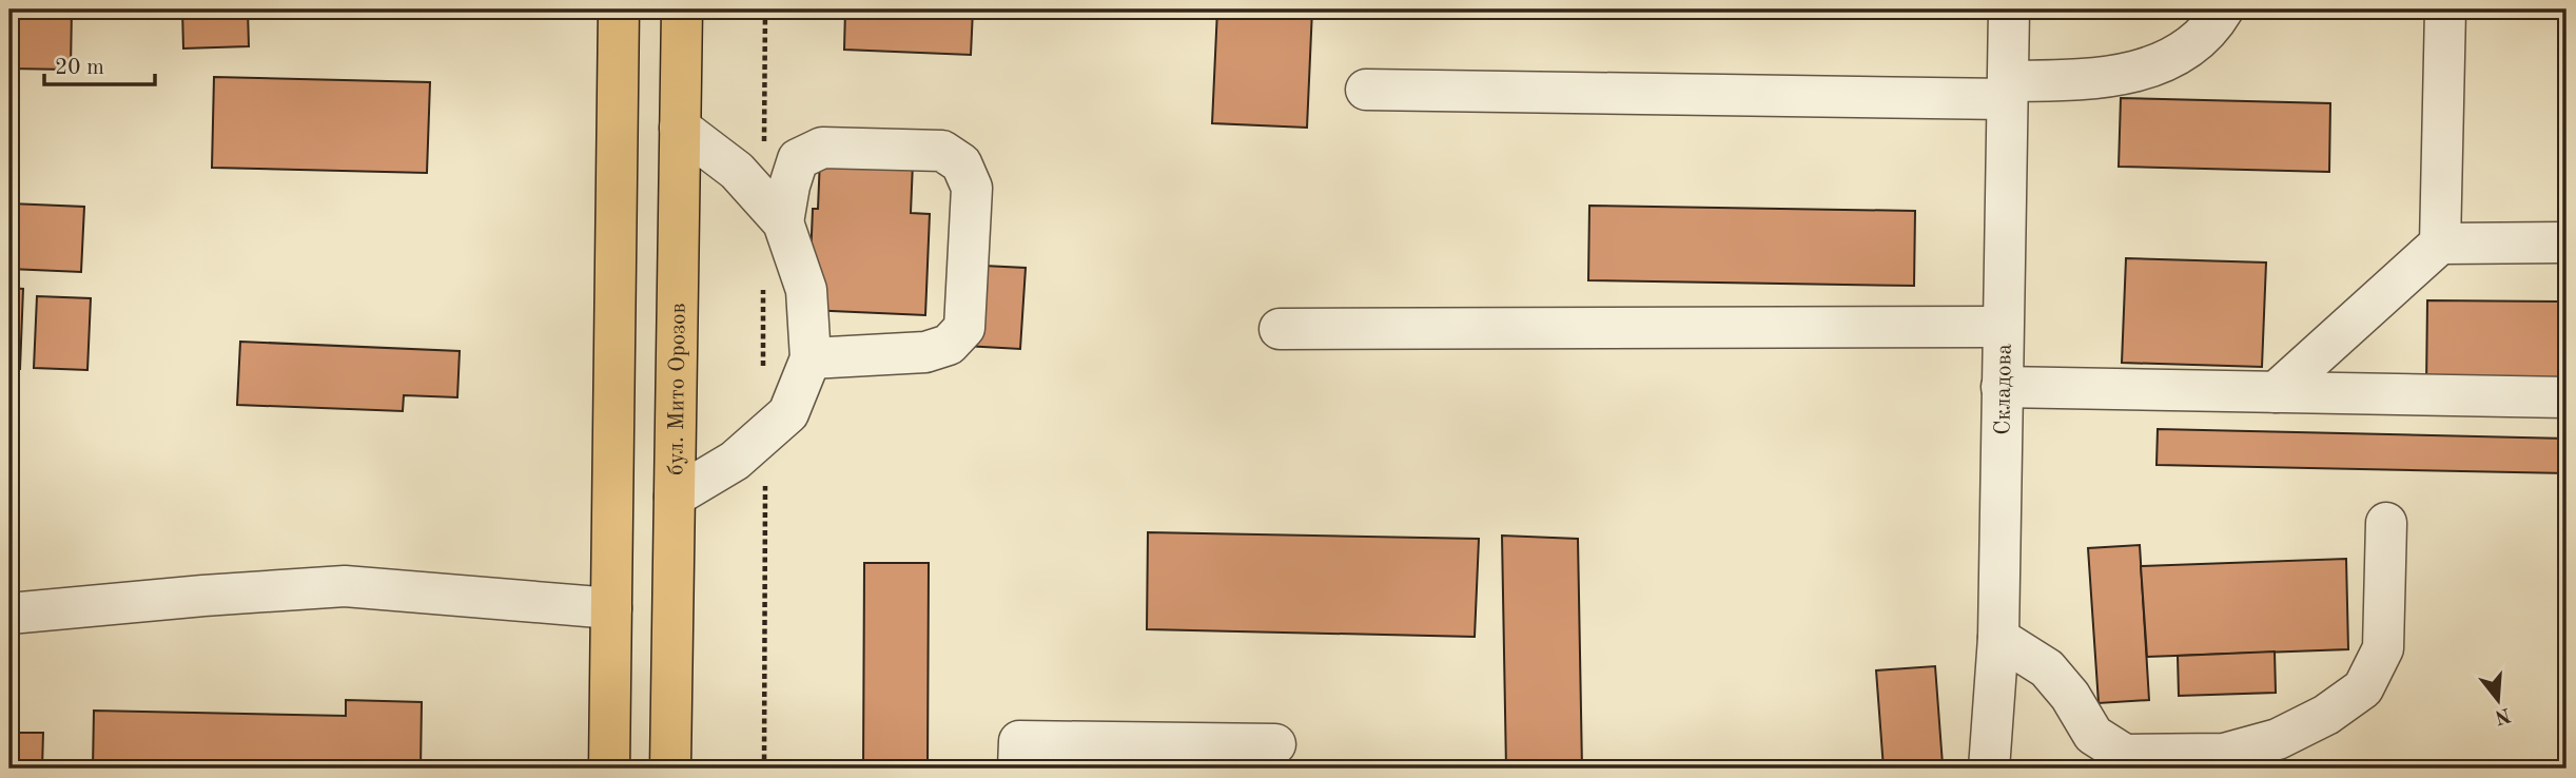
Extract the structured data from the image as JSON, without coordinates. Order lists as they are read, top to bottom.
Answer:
{
  "streets": {
    "main road": ["бул. Мито Орозов"],
    "street": ["Складова"]
  },
  "scale_bar": "20 m",
  "north": "bottom"
}
